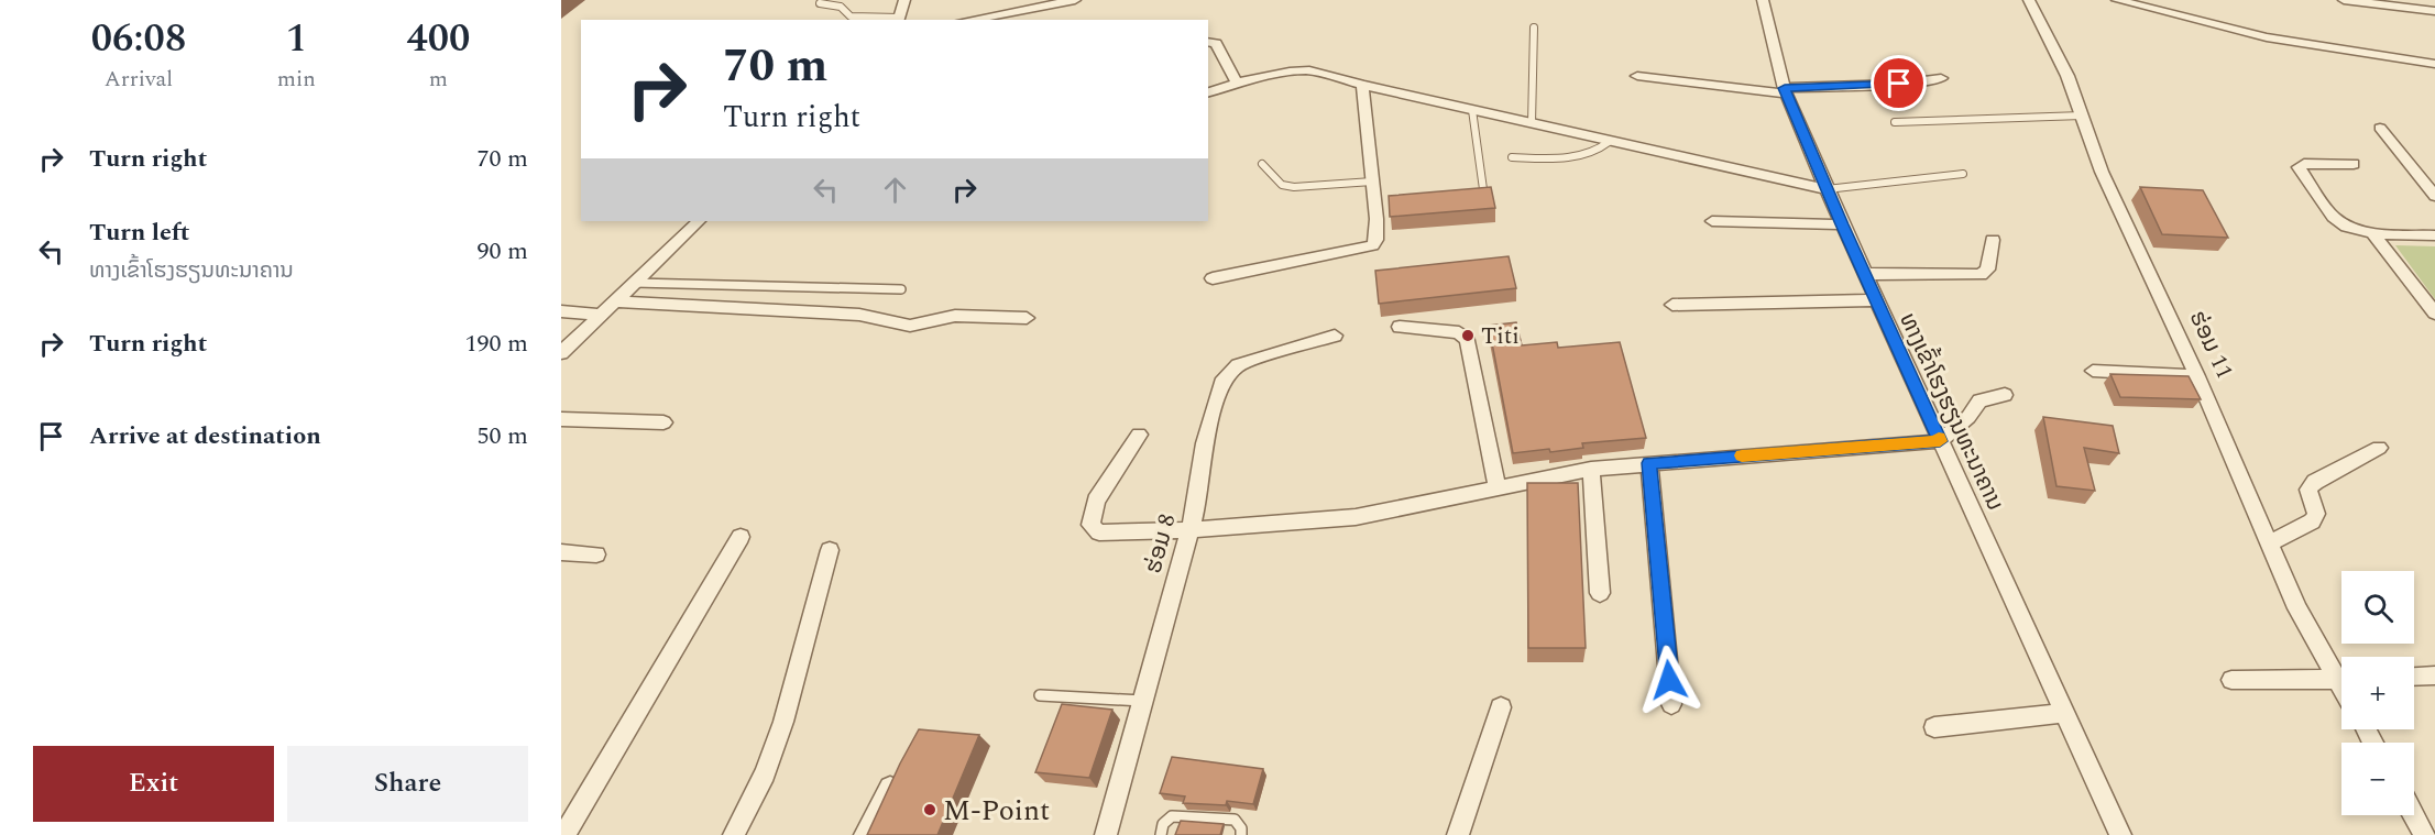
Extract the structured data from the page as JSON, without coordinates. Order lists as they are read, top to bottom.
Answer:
{
  "streets": {
    "street": ["ຮ່ອມ 11", "ທາງເຂົ້າໂຮງຮຽນທະນາຄານ", "ຮ່ອມ 8"]
  },
  "places": ["Titi", "M-Point"],
  "page": {
    "eta": [
      "06:08",
      "Arrival",
      "1",
      "min",
      "400",
      "m"
    ],
    "turn": ["70 m", "Turn right"],
    "list": [
      {
        "name": "Turn right",
        "value": "70 m"
      },
      {
        "name": "Turn left",
        "note": "ທາງເຂົ້າໂຮງຮຽນທະນາຄານ",
        "value": "90 m"
      },
      {
        "name": "Turn right",
        "value": "190 m"
      },
      {
        "name": "Arrive at destination",
        "value": "50 m"
      }
    ],
    "map_buttons": ["+", "−"],
    "buttons": ["Exit", "Share"]
  }
}
